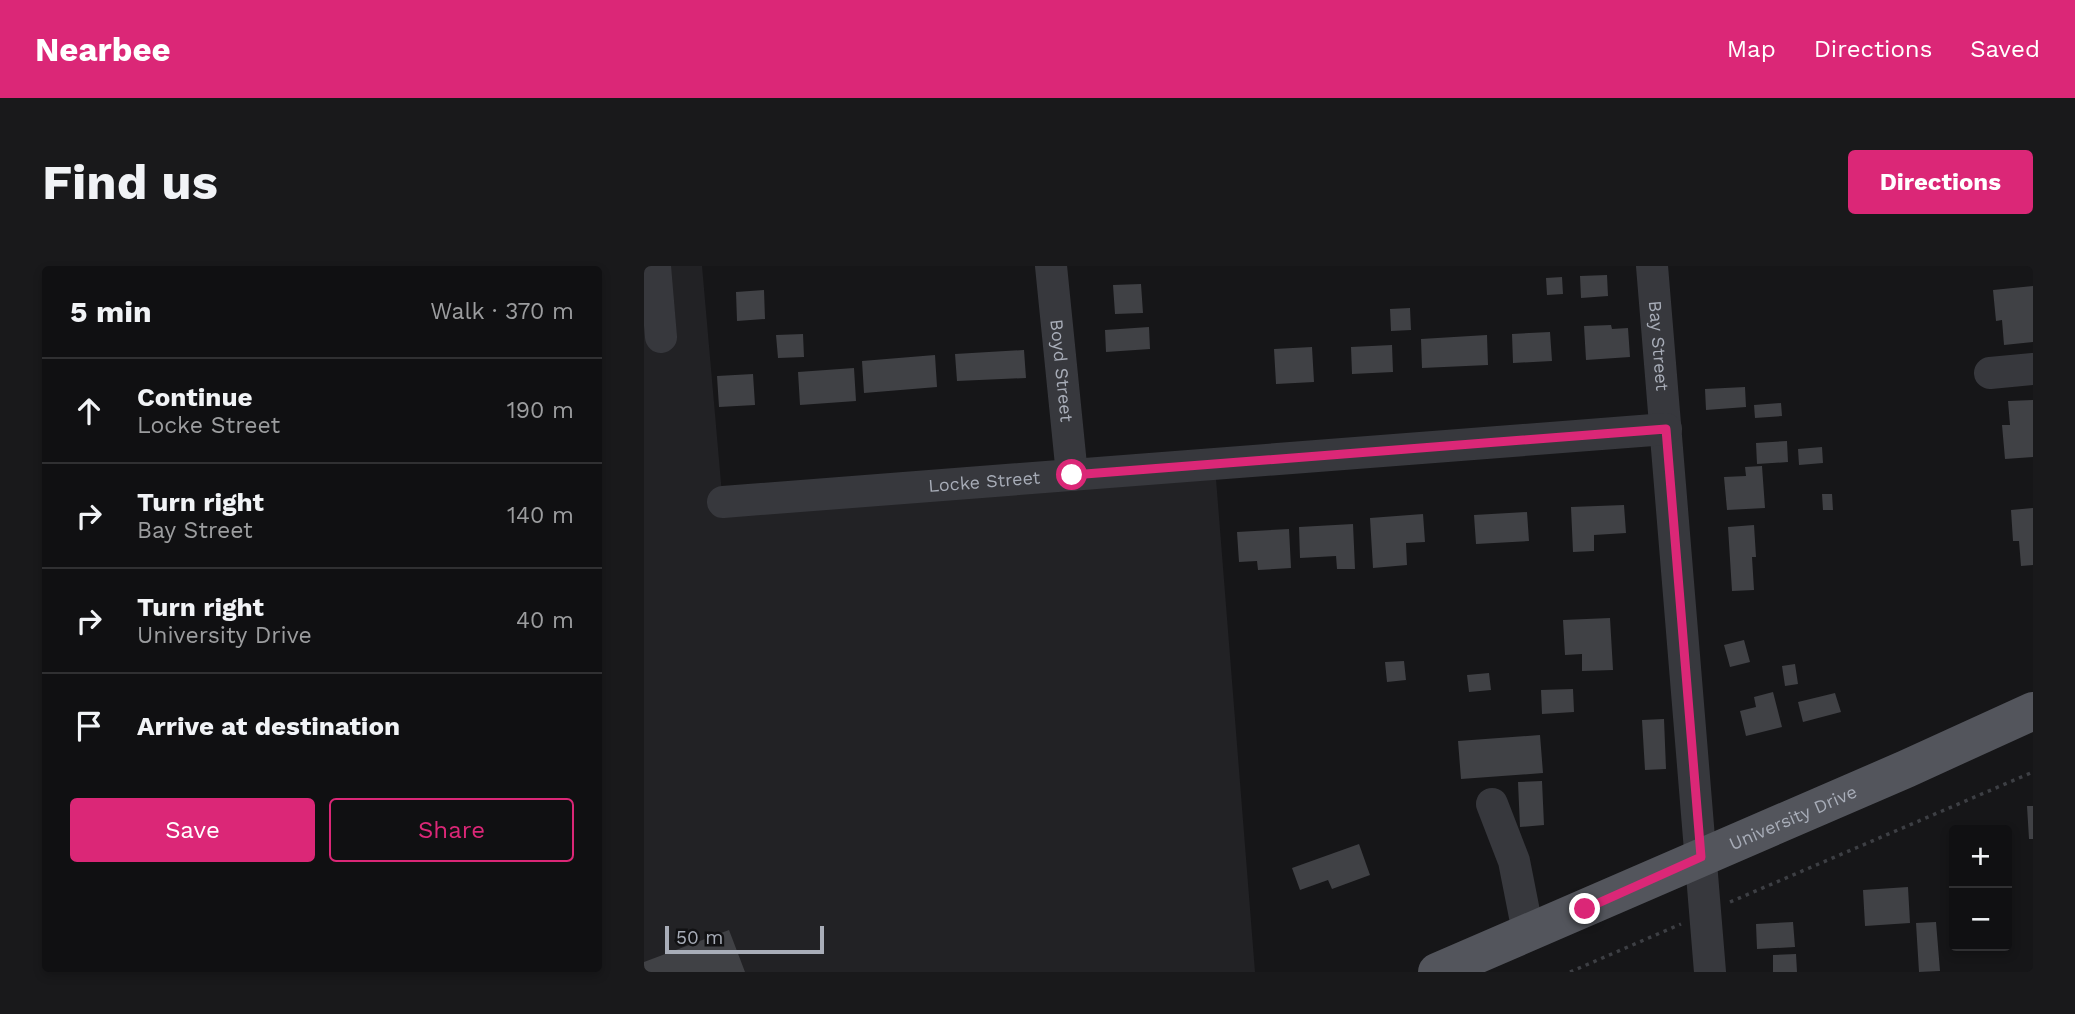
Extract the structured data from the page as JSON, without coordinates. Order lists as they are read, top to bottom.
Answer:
{
  "streets": {
    "main road": ["University Drive"],
    "street": ["Bay Street", "Boyd Street", "Locke Street"]
  },
  "crossings": [
    ["Bay Street", "Locke Street"],
    ["Bay Street", "University Drive"],
    ["Boyd Street", "Locke Street"]
  ],
  "scale_bar": "50 m",
  "page": {
    "header": "Nearbee",
    "nav": ["Map", "Directions", "Saved"],
    "buttons": [
      "Directions",
      ["Save", "Share"]
    ],
    "title": "Find us",
    "heading": ["5 min", "Walk · 370 m"],
    "list": [
      ["Continue", "Locke Street", "190 m"],
      ["Turn right", "Bay Street", "140 m"],
      ["Turn right", "University Drive", "40 m"],
      "Arrive at destination"
    ],
    "map_buttons": ["+", "−"],
    "scale": "50 m"
  }
}
